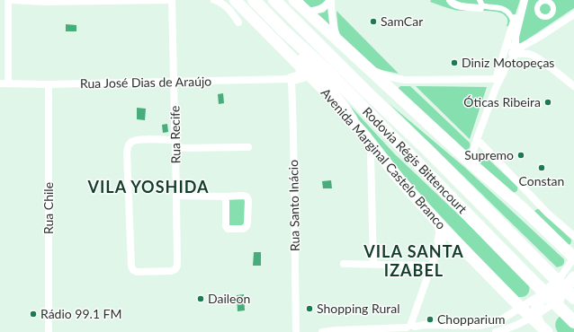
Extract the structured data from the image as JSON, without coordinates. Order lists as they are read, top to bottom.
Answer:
{
  "streets": {
    "highway": ["Rodovia Régis Bittencourt"],
    "main road": ["Avenida Marginal Castelo Branco"],
    "street": [
      "Rua José Dias de Araújo",
      "Rua Recife",
      "Rua Santo Inácio",
      "Rua Chile"
    ]
  },
  "crossings": [
    ["Rua José Dias de Araújo", "Rua Recife"],
    ["Rua José Dias de Araújo", "Rua Santo Inácio"],
    ["Rua José Dias de Araújo", "Rua Chile"]
  ],
  "districts": ["VILA YOSHIDA", "VILA SANTA IZABEL"],
  "places": [
    "SamCar",
    "Diniz Motopeças",
    "Óticas Ribeira",
    "Supremo",
    "Constan",
    "Daileon",
    "Shopping Rural",
    "Rádio 99.1 FM",
    "Chopparium"
  ]
}
